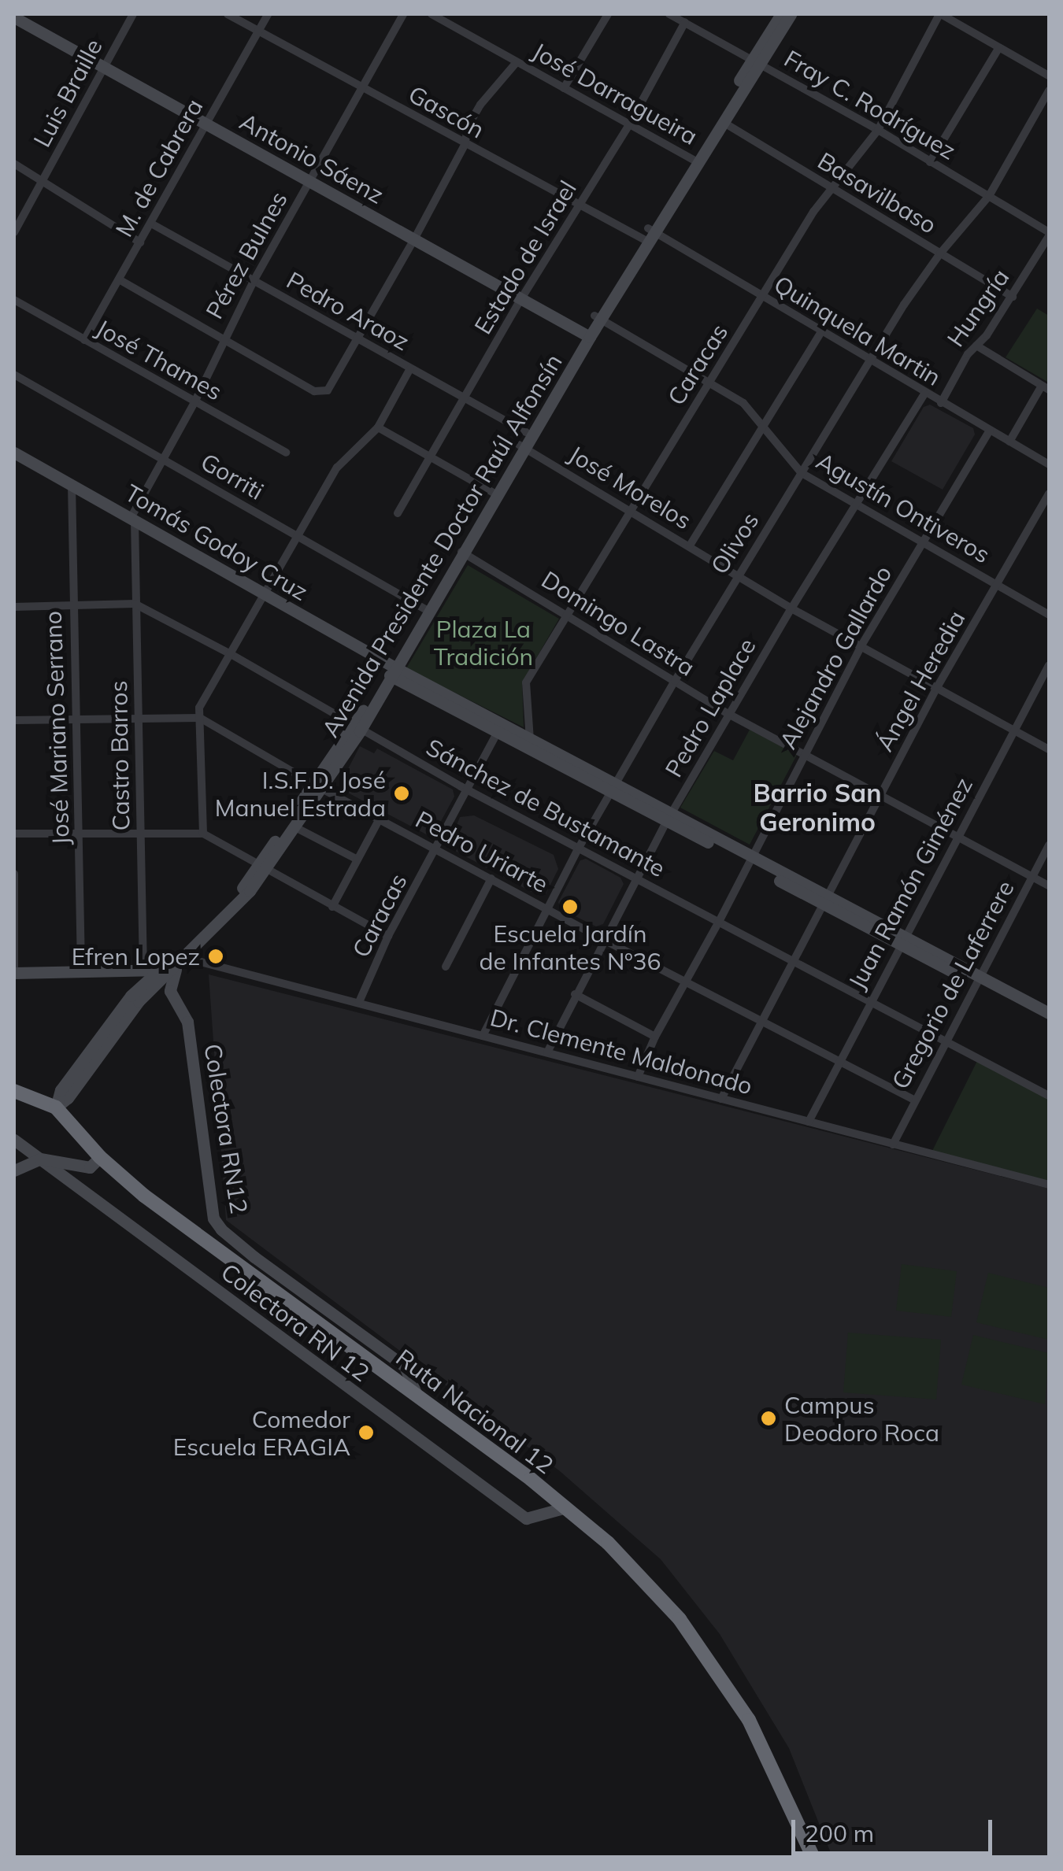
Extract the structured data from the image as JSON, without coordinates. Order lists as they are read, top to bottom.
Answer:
{
  "streets": {
    "highway": ["Ruta Nacional 12"],
    "main road": [
      "Antonio Sáenz",
      "Tomás Godoy Cruz",
      "Avenida Presidente Doctor Raúl Alfonsín",
      "Colectora RN12",
      "Colectora RN 12"
    ],
    "street": [
      "Luis Braille",
      "José Darragueira",
      "Fray C. Rodríguez",
      "Gascón",
      "M. de Cabrera",
      "Basavilbaso",
      "Pérez Bulnes",
      "Estado de Israel",
      "Hungría",
      "Pedro Araoz",
      "Quinquela Martin",
      "José Thames",
      "Caracas",
      "Gorriti",
      "José Morelos",
      "Agustín Ontiveros",
      "Olivos",
      "Domingo Lastra",
      "Alejandro Gallardo",
      "Ángel Heredia",
      "Pedro Laplace",
      "José Mariano Serrano",
      "Castro Barros",
      "Sánchez de Bustamante",
      "Pedro Uriarte",
      "Juan Ramón Giménez",
      "Gregorio de Laferrere",
      "Dr. Clemente Maldonado"
    ]
  },
  "crossings": [
    ["Luis Braille", "Antonio Sáenz"],
    ["José Darragueira", "Estado de Israel"],
    ["José Darragueira", "Avenida Presidente Doctor Raúl Alfonsín"],
    ["Fray C. Rodríguez", "Estado de Israel"],
    ["Fray C. Rodríguez", "Hungría"],
    ["Fray C. Rodríguez", "Caracas"],
    ["Fray C. Rodríguez", "Olivos"],
    ["Fray C. Rodríguez", "Avenida Presidente Doctor Raúl Alfonsín"],
    ["Gascón", "M. de Cabrera"],
    ["Gascón", "Pérez Bulnes"],
    ["Gascón", "Estado de Israel"],
    ["Gascón", "Quinquela Martin"],
    ["Gascón", "Avenida Presidente Doctor Raúl Alfonsín"],
    ["Antonio Sáenz", "M. de Cabrera"],
    ["Antonio Sáenz", "Pérez Bulnes"],
    ["Antonio Sáenz", "Estado de Israel"],
    ["Antonio Sáenz", "Avenida Presidente Doctor Raúl Alfonsín"],
    ["M. de Cabrera", "Pedro Araoz"],
    ["M. de Cabrera", "José Thames"],
    ["Basavilbaso", "Hungría"],
    ["Basavilbaso", "Caracas"],
    ["Basavilbaso", "Olivos"],
    ["Basavilbaso", "Avenida Presidente Doctor Raúl Alfonsín"],
    ["Pérez Bulnes", "Pedro Araoz"],
    ["Pérez Bulnes", "José Thames"],
    ["Pérez Bulnes", "Gorriti"],
    ["Pérez Bulnes", "Tomás Godoy Cruz"],
    ["Pérez Bulnes", "Castro Barros"],
    ["Estado de Israel", "Pedro Araoz"],
    ["Hungría", "Quinquela Martin"],
    ["Pedro Araoz", "Avenida Presidente Doctor Raúl Alfonsín"],
    ["Quinquela Martin", "Caracas"],
    ["Quinquela Martin", "Olivos"],
    ["Quinquela Martin", "Avenida Presidente Doctor Raúl Alfonsín"],
    ["Quinquela Martin", "Alejandro Gallardo"],
    ["Quinquela Martin", "Pedro Laplace"],
    ["Caracas", "José Morelos"],
    ["Caracas", "Agustín Ontiveros"],
    ["Caracas", "Tomás Godoy Cruz"],
    ["Caracas", "Domingo Lastra"],
    ["Caracas", "Sánchez de Bustamante"],
    ["Caracas", "Pedro Uriarte"],
    ["Caracas", "Dr. Clemente Maldonado"],
    ["Gorriti", "Avenida Presidente Doctor Raúl Alfonsín"],
    ["José Morelos", "Olivos"],
    ["José Morelos", "Avenida Presidente Doctor Raúl Alfonsín"],
    ["José Morelos", "Alejandro Gallardo"],
    ["José Morelos", "Ángel Heredia"],
    ["José Morelos", "Pedro Laplace"],
    ["José Morelos", "Juan Ramón Giménez"],
    ["Agustín Ontiveros", "Olivos"],
    ["Agustín Ontiveros", "Avenida Presidente Doctor Raúl Alfonsín"],
    ["Agustín Ontiveros", "Alejandro Gallardo"],
    ["Agustín Ontiveros", "Ángel Heredia"],
    ["Agustín Ontiveros", "Pedro Laplace"],
    ["Tomás Godoy Cruz", "Olivos"],
    ["Tomás Godoy Cruz", "Avenida Presidente Doctor Raúl Alfonsín"],
    ["Tomás Godoy Cruz", "Alejandro Gallardo"],
    ["Tomás Godoy Cruz", "Ángel Heredia"],
    ["Tomás Godoy Cruz", "Pedro Laplace"],
    ["Tomás Godoy Cruz", "José Mariano Serrano"],
    ["Tomás Godoy Cruz", "Castro Barros"],
    ["Tomás Godoy Cruz", "Juan Ramón Giménez"],
    ["Tomás Godoy Cruz", "Gregorio de Laferrere"],
    ["Olivos", "Domingo Lastra"],
    ["Olivos", "Sánchez de Bustamante"],
    ["Olivos", "Pedro Uriarte"],
    ["Olivos", "Dr. Clemente Maldonado"],
    ["Avenida Presidente Doctor Raúl Alfonsín", "Domingo Lastra"],
    ["Avenida Presidente Doctor Raúl Alfonsín", "Castro Barros"],
    ["Avenida Presidente Doctor Raúl Alfonsín", "Sánchez de Bustamante"],
    ["Avenida Presidente Doctor Raúl Alfonsín", "Pedro Uriarte"],
    ["Avenida Presidente Doctor Raúl Alfonsín", "Dr. Clemente Maldonado"],
    ["Avenida Presidente Doctor Raúl Alfonsín", "Colectora RN12"],
    ["Avenida Presidente Doctor Raúl Alfonsín", "Ruta Nacional 12"],
    ["Domingo Lastra", "Alejandro Gallardo"],
    ["Domingo Lastra", "Ángel Heredia"],
    ["Domingo Lastra", "Pedro Laplace"],
    ["Domingo Lastra", "Juan Ramón Giménez"],
    ["Domingo Lastra", "Gregorio de Laferrere"],
    ["Alejandro Gallardo", "Sánchez de Bustamante"],
    ["Alejandro Gallardo", "Pedro Uriarte"],
    ["Alejandro Gallardo", "Dr. Clemente Maldonado"],
    ["Ángel Heredia", "Sánchez de Bustamante"],
    ["Ángel Heredia", "Pedro Uriarte"],
    ["Ángel Heredia", "Dr. Clemente Maldonado"],
    ["Pedro Laplace", "Sánchez de Bustamante"],
    ["Pedro Laplace", "Pedro Uriarte"],
    ["Pedro Laplace", "Dr. Clemente Maldonado"],
    ["Castro Barros", "Sánchez de Bustamante"],
    ["Castro Barros", "Colectora RN12"],
    ["Sánchez de Bustamante", "Juan Ramón Giménez"],
    ["Sánchez de Bustamante", "Gregorio de Laferrere"],
    ["Pedro Uriarte", "Juan Ramón Giménez"],
    ["Pedro Uriarte", "Gregorio de Laferrere"],
    ["Juan Ramón Giménez", "Dr. Clemente Maldonado"],
    ["Gregorio de Laferrere", "Dr. Clemente Maldonado"],
    ["Colectora RN12", "Ruta Nacional 12"],
    ["Colectora RN 12", "Ruta Nacional 12"]
  ],
  "districts": ["Barrio San Geronimo"],
  "parks": ["Plaza La Tradición"],
  "places": [
    "I.S.F.D. José Manuel Estrada",
    "Escuela Jardín de Infantes Nº36",
    "Efren Lopez",
    "Campus Deodoro Roca",
    "Comedor Escuela ERAGIA"
  ],
  "scale_bar": "200 m"
}
